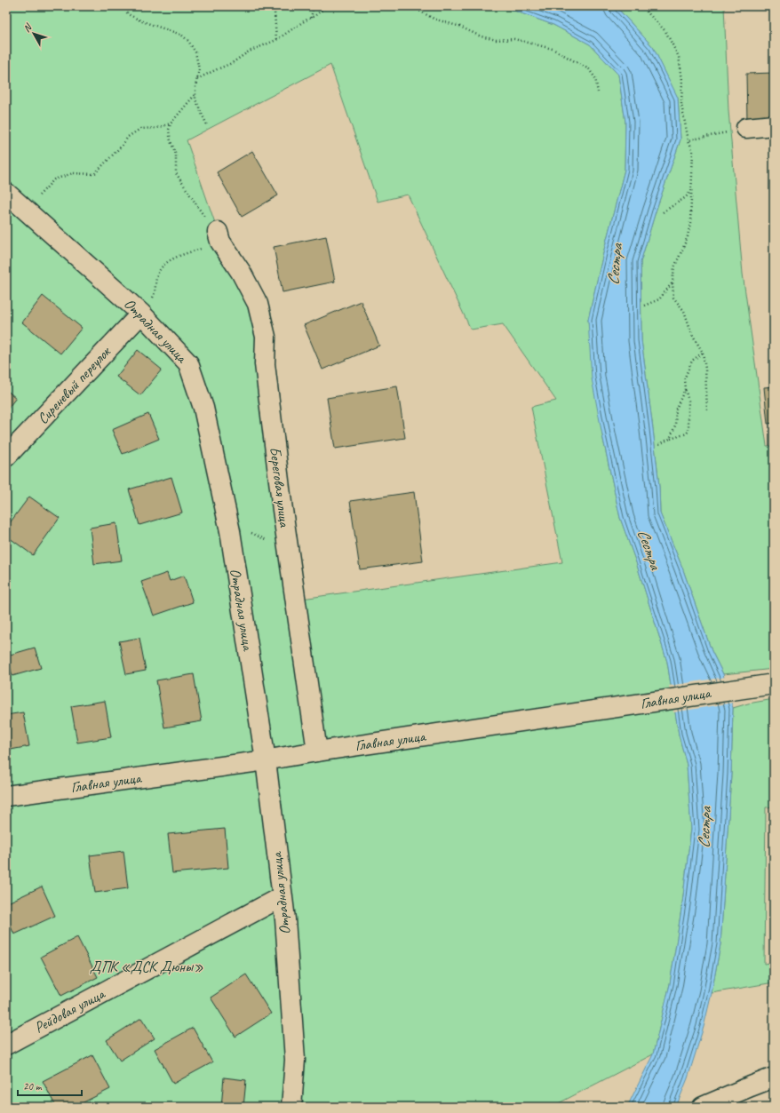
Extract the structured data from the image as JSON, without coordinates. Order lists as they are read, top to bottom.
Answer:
{
  "streets": {
    "main road": [
      "Отрадная улица",
      "Сиреневый переулок",
      "Береговая улица",
      "Главная улица",
      "Рейдовая улица"
    ]
  },
  "crossings": [
    ["Отрадная улица", "Сиреневый переулок"],
    ["Отрадная улица", "Главная улица"],
    ["Отрадная улица", "Рейдовая улица"],
    ["Береговая улица", "Главная улица"]
  ],
  "water": ["Сестра"],
  "parks": ["ДПК «ДСК Дюны»"],
  "scale_bar": "20 m",
  "north": "top left"
}
